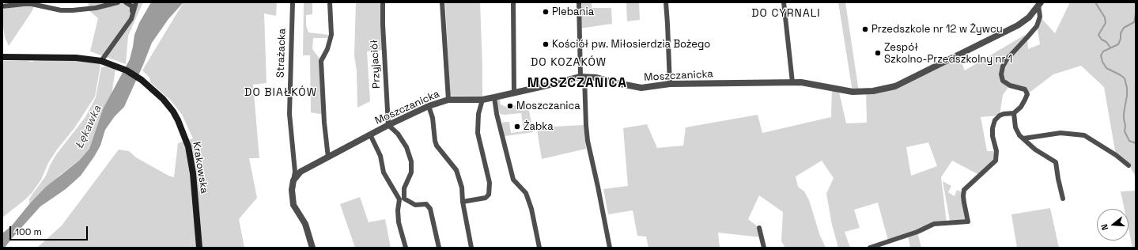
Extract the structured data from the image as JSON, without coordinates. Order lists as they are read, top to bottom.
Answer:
{
  "streets": {
    "main road": ["Krakowska"],
    "street": ["Strażacka", "Przyjaciół", "Moszczanicka"]
  },
  "crossings": [
    ["Strażacka", "Moszczanicka"],
    ["Przyjaciół", "Moszczanicka"]
  ],
  "districts": [
    "DO CYRNALI",
    "DO KOZAKÓW",
    "MOSZCZANICA",
    "DO BIAŁKÓW"
  ],
  "water": ["Łękawka"],
  "places": [
    "Plebania",
    "Przedszkole nr 12 w Żywcu",
    "Kościół pw. Miłosierdzia Bożego",
    "Zespół Szkolno-Przedszkolny nr 1",
    "Moszczanica",
    "Żabka"
  ],
  "scale_bar": "100 m",
  "north": "left"
}
